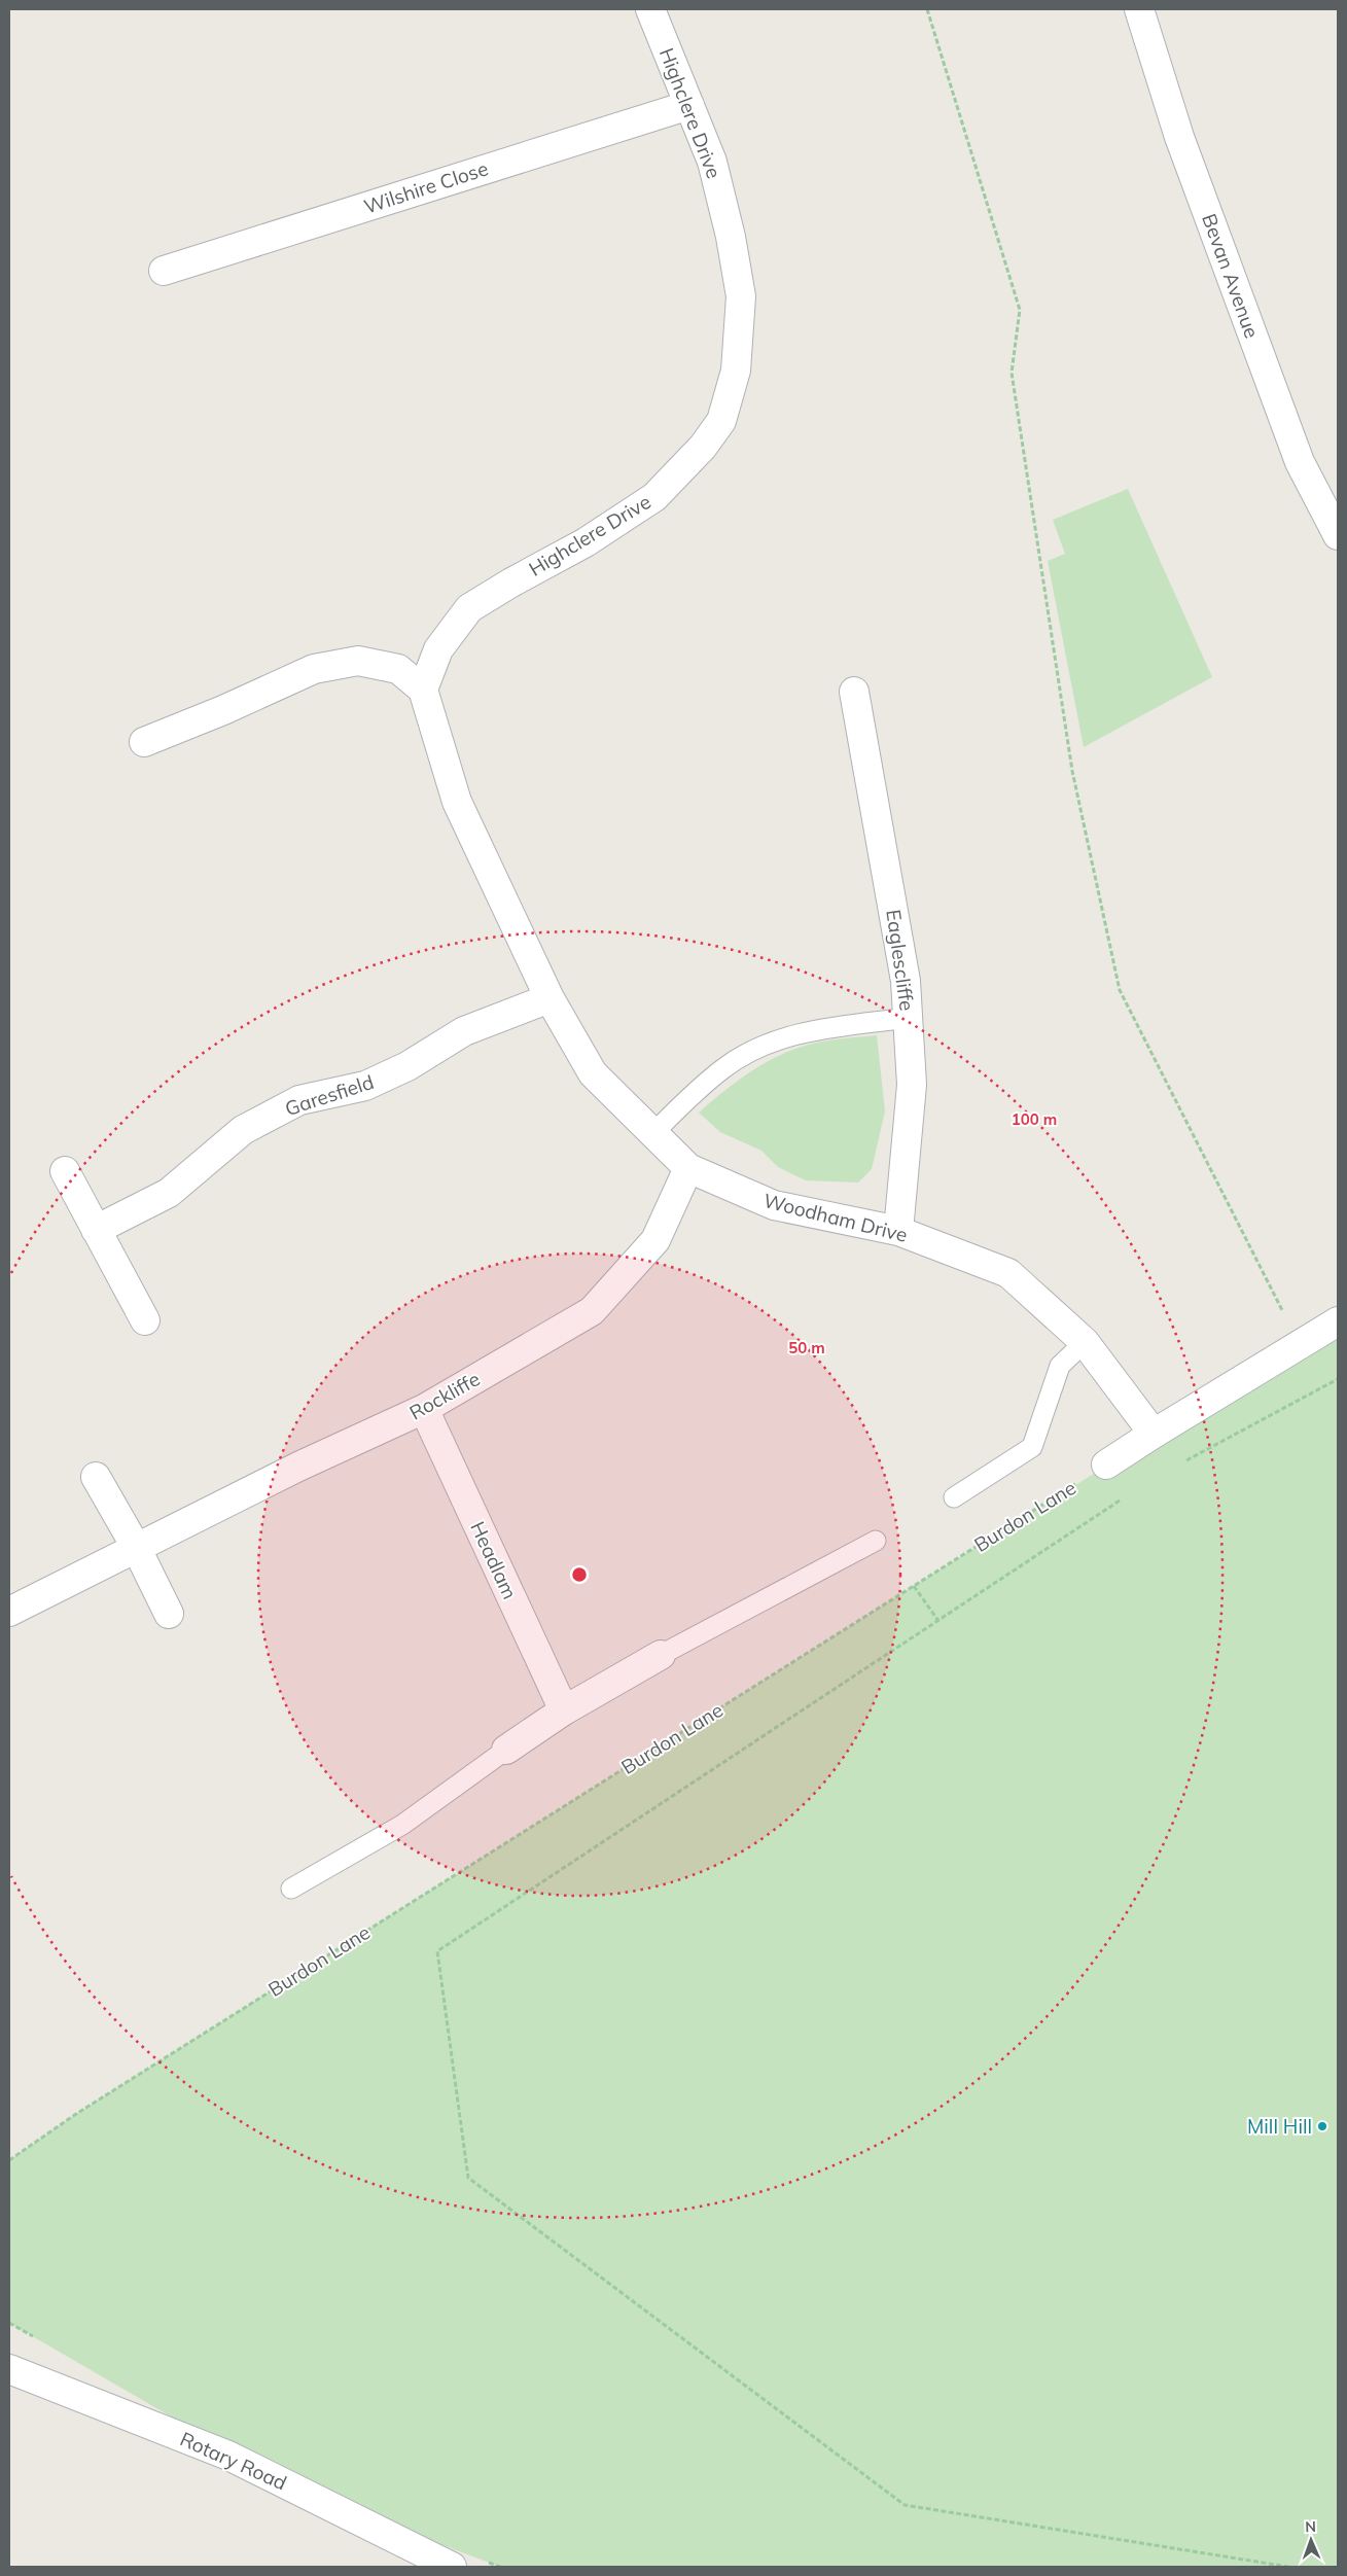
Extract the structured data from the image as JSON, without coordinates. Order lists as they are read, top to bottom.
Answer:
{
  "streets": {
    "street": [
      "Highclere Drive",
      "Wilshire Close",
      "Bevan Avenue",
      "Eaglescliffe",
      "Garesfield",
      "Woodham Drive",
      "Rockliffe",
      "Headlam",
      "Rotary Road"
    ],
    "path": ["Burdon Lane"]
  },
  "crossings": [
    ["Highclere Drive", "Wilshire Close"],
    ["Highclere Drive", "Woodham Drive"],
    ["Eaglescliffe", "Woodham Drive"],
    ["Garesfield", "Woodham Drive"],
    ["Woodham Drive", "Rockliffe"],
    ["Rockliffe", "Headlam"]
  ],
  "places": ["Mill Hill"],
  "north": "top",
  "rings": ["100 m", "50 m"]
}
